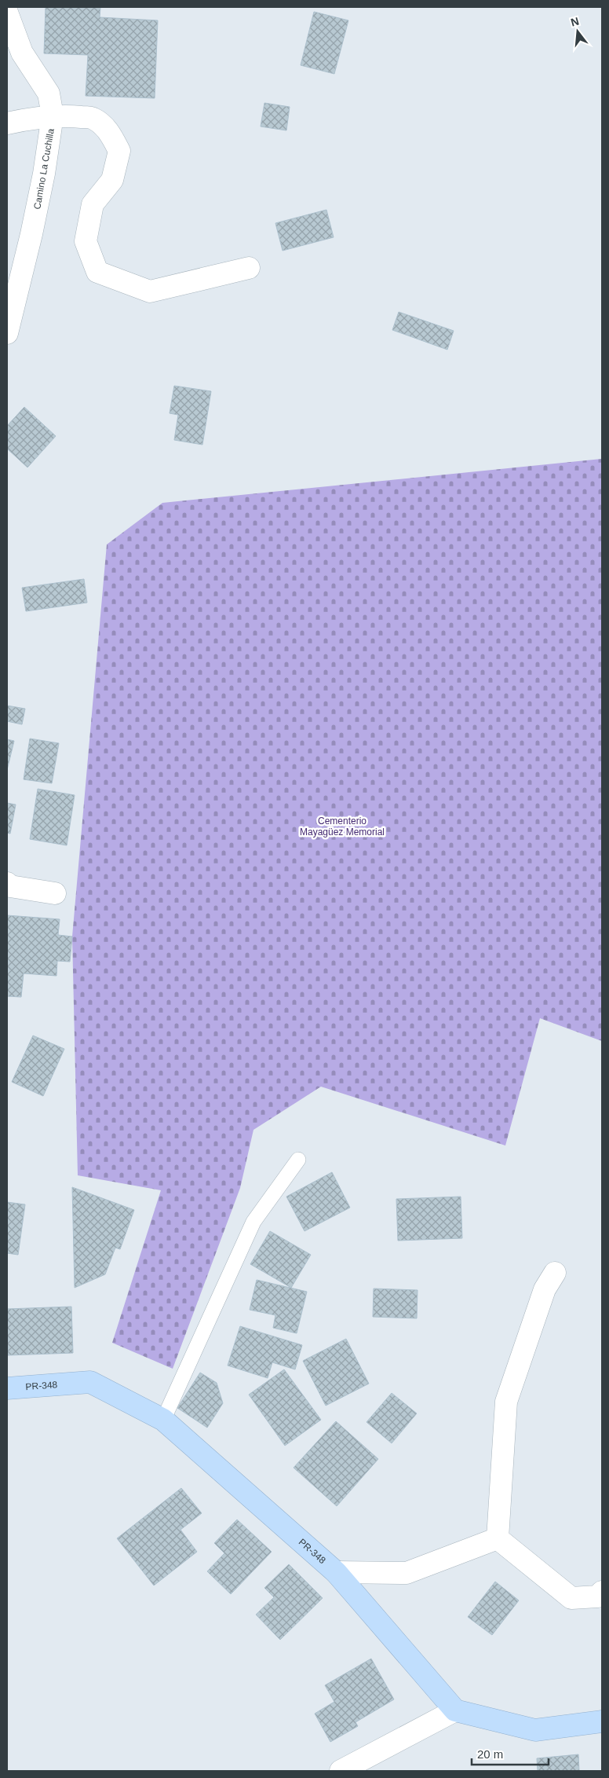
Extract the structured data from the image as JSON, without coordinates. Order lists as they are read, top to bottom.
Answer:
{
  "streets": {
    "street": ["Camino La Cuchilla", "PR-348"]
  },
  "parks": ["Cementerio Mayagüez Memorial"],
  "scale_bar": "20 m",
  "north": "top"
}
